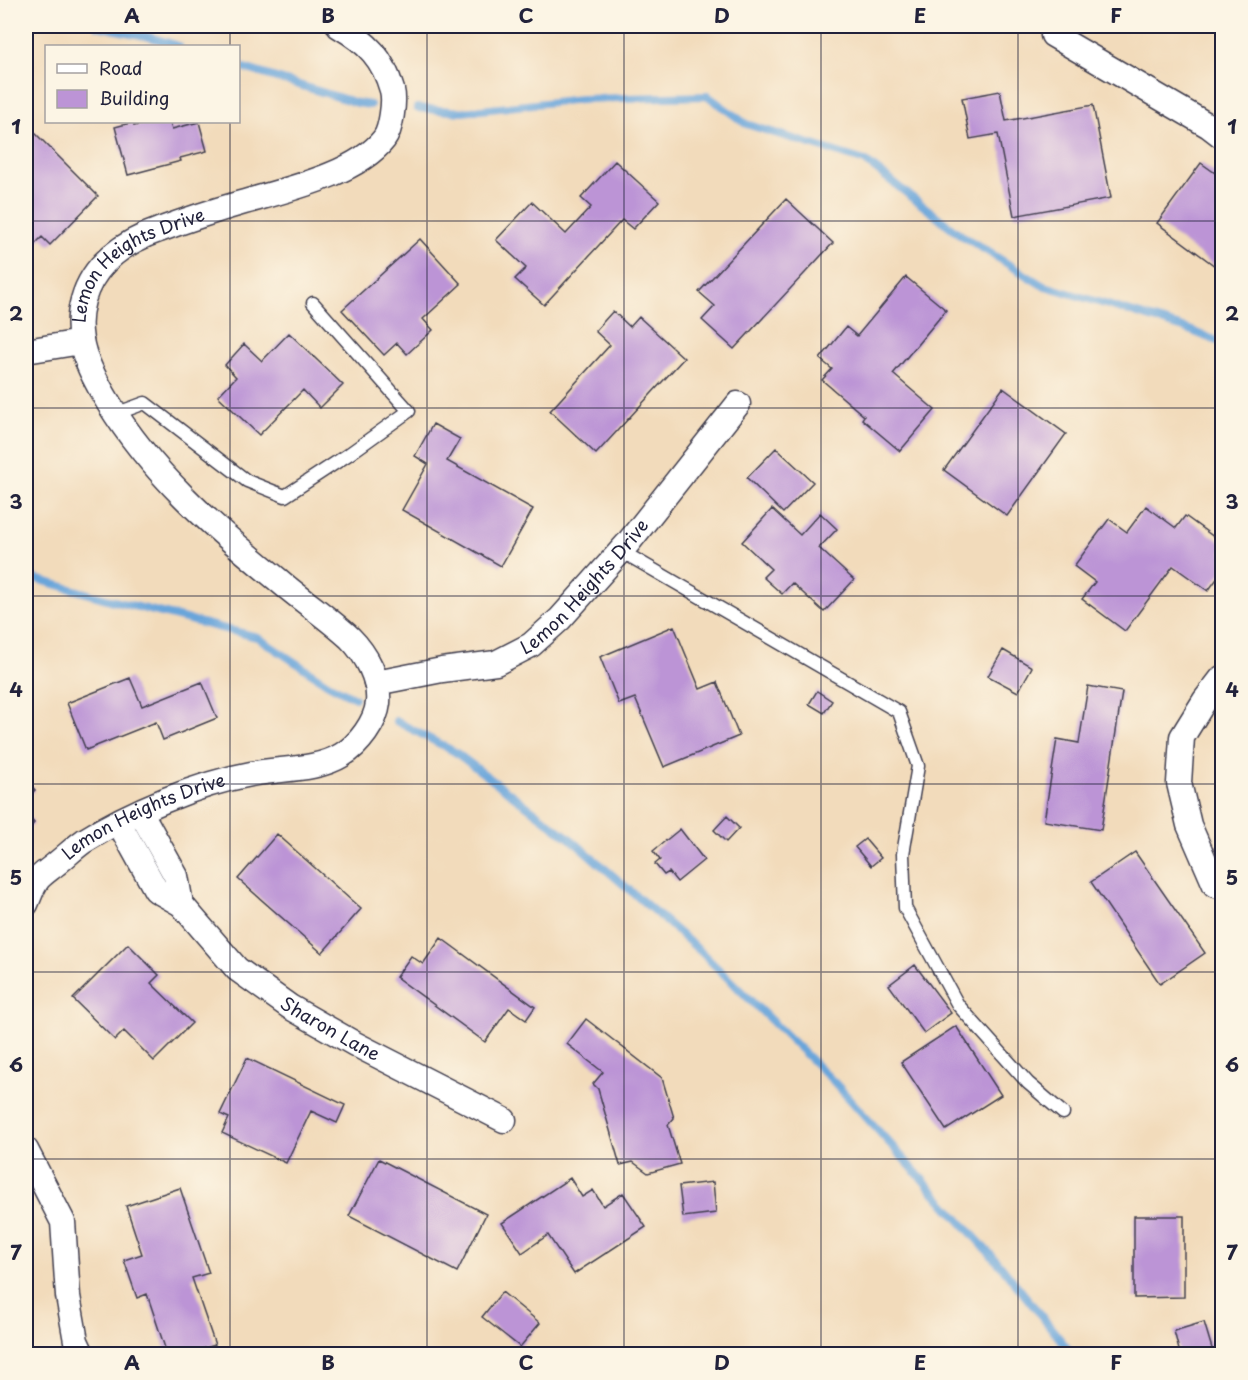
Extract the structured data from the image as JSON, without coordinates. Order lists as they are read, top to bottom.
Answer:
{
  "streets": {
    "street": ["Lemon Heights Drive", "Sharon Lane"]
  },
  "crossings": [
    ["Lemon Heights Drive", "Sharon Lane"]
  ],
  "legend": ["Road", "Building"],
  "grid": {
    "columns": [
      "A",
      "B",
      "C",
      "D",
      "E",
      "F"
    ],
    "rows": [
      "1",
      "2",
      "3",
      "4",
      "5",
      "6",
      "7"
    ]
  }
}
